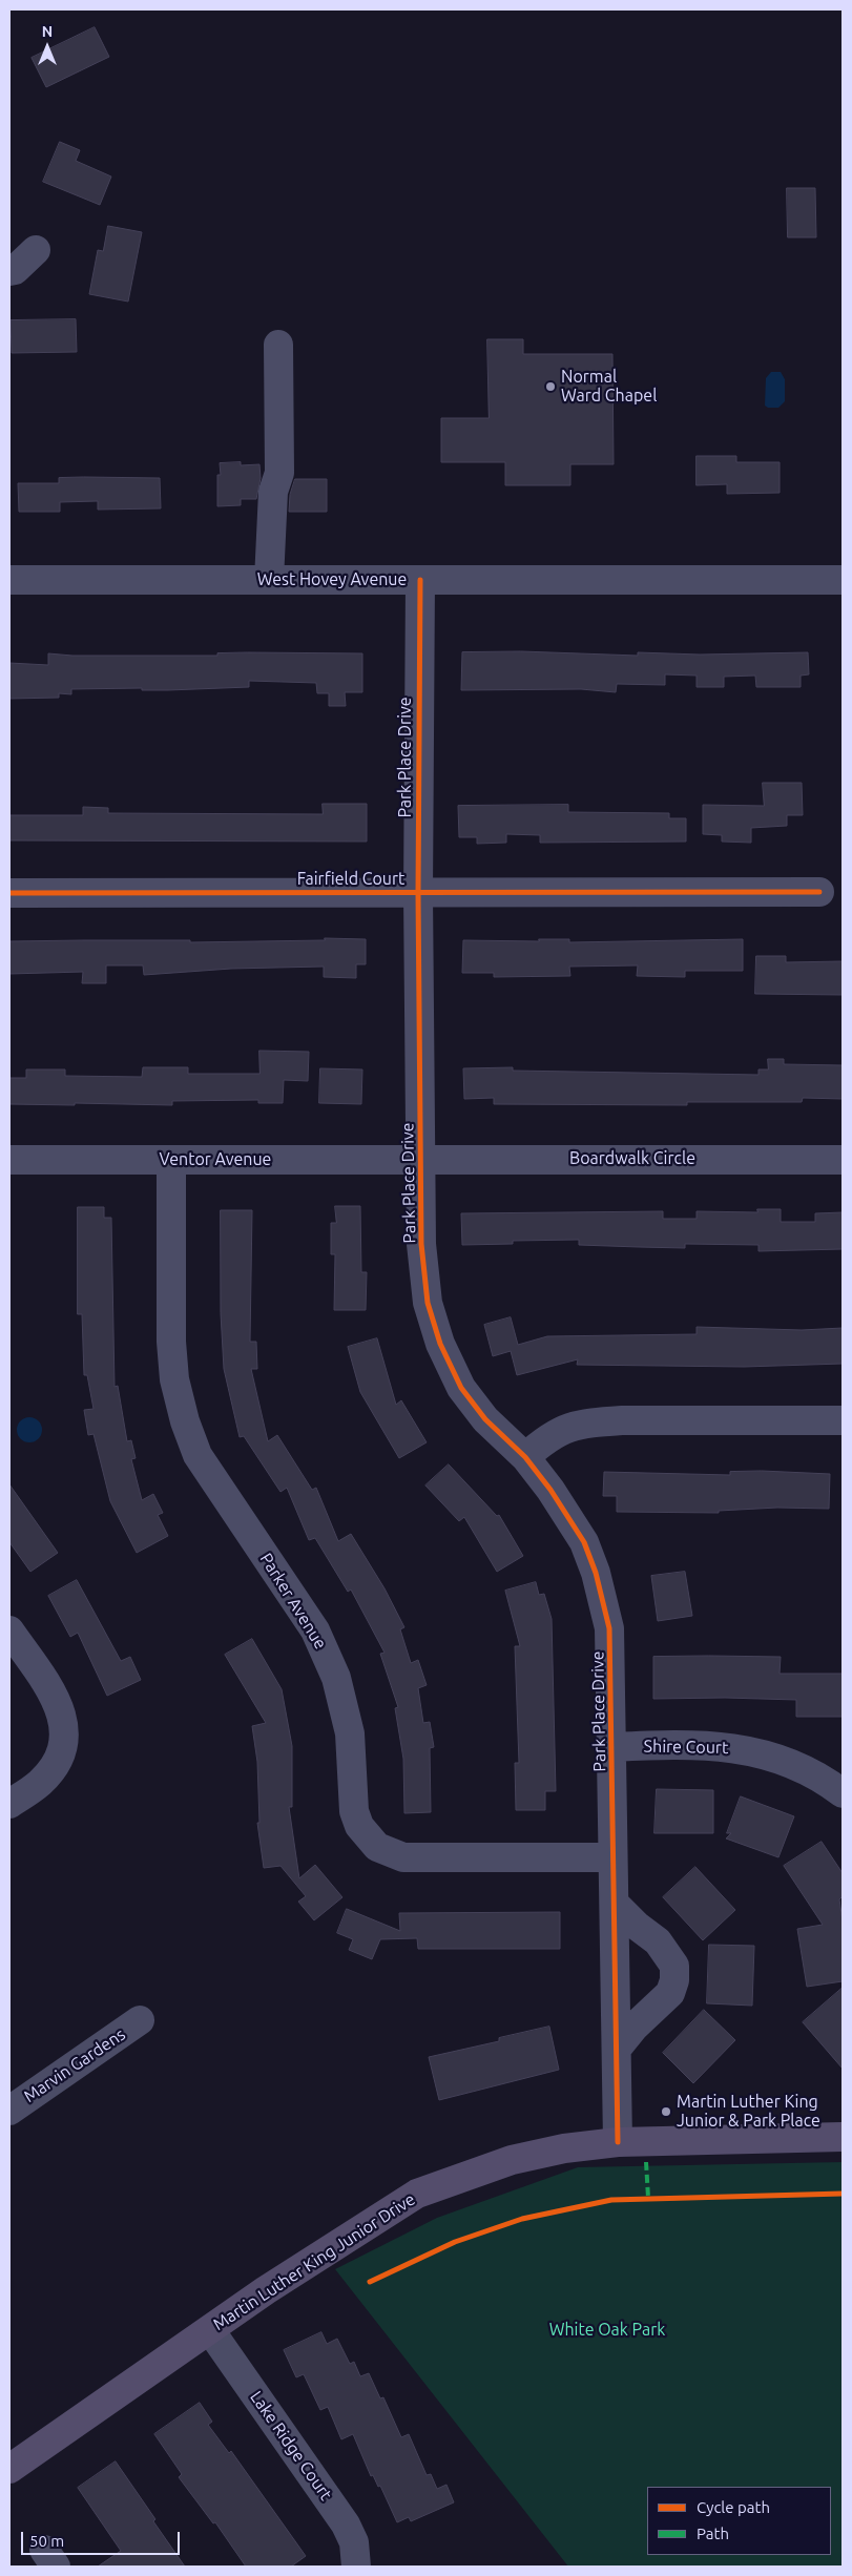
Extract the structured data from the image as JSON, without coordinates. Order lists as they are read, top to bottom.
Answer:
{
  "streets": {
    "main road": ["Martin Luther King Junior Drive"],
    "street": [
      "West Hovey Avenue",
      "Park Place Drive",
      "Fairfield Court",
      "Boardwalk Circle",
      "Ventor Avenue",
      "Parker Avenue",
      "Shire Court",
      "Marvin Gardens",
      "Lake Ridge Court"
    ]
  },
  "crossings": [
    ["West Hovey Avenue", "Park Place Drive"],
    ["Park Place Drive", "Fairfield Court"],
    ["Park Place Drive", "Boardwalk Circle"],
    ["Park Place Drive", "Ventor Avenue"],
    ["Park Place Drive", "Parker Avenue"],
    ["Park Place Drive", "Shire Court"],
    ["Park Place Drive", "Martin Luther King Junior Drive"],
    ["Boardwalk Circle", "Ventor Avenue"],
    ["Ventor Avenue", "Parker Avenue"],
    ["Martin Luther King Junior Drive", "Lake Ridge Court"]
  ],
  "parks": ["White Oak Park"],
  "places": ["Normal Ward Chapel", "Martin Luther King Junior & Park Place"],
  "legend": ["Cycle path", "Path"],
  "scale_bar": "50 m",
  "north": "top"
}
